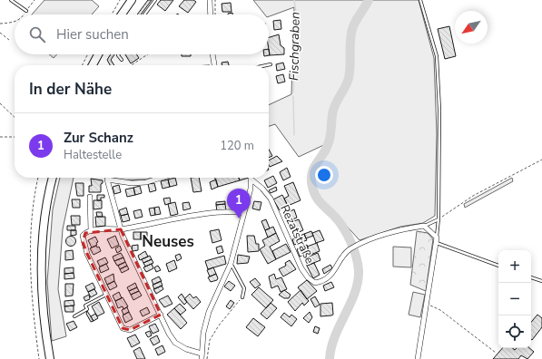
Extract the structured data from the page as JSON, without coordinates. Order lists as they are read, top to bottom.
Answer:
{
  "streets": {
    "street": ["Rezatstraße"]
  },
  "districts": ["Neuses"],
  "water": ["Fischgraben"],
  "north": "bottom left",
  "page": {
    "search": "Hier suchen",
    "heading": "In der Nähe",
    "list": [
      {
        "mark": "1",
        "name": "Zur Schanz",
        "note": "Haltestelle",
        "value": "120 m"
      }
    ],
    "pins": "1",
    "map_buttons": ["+", "−"]
  }
}
